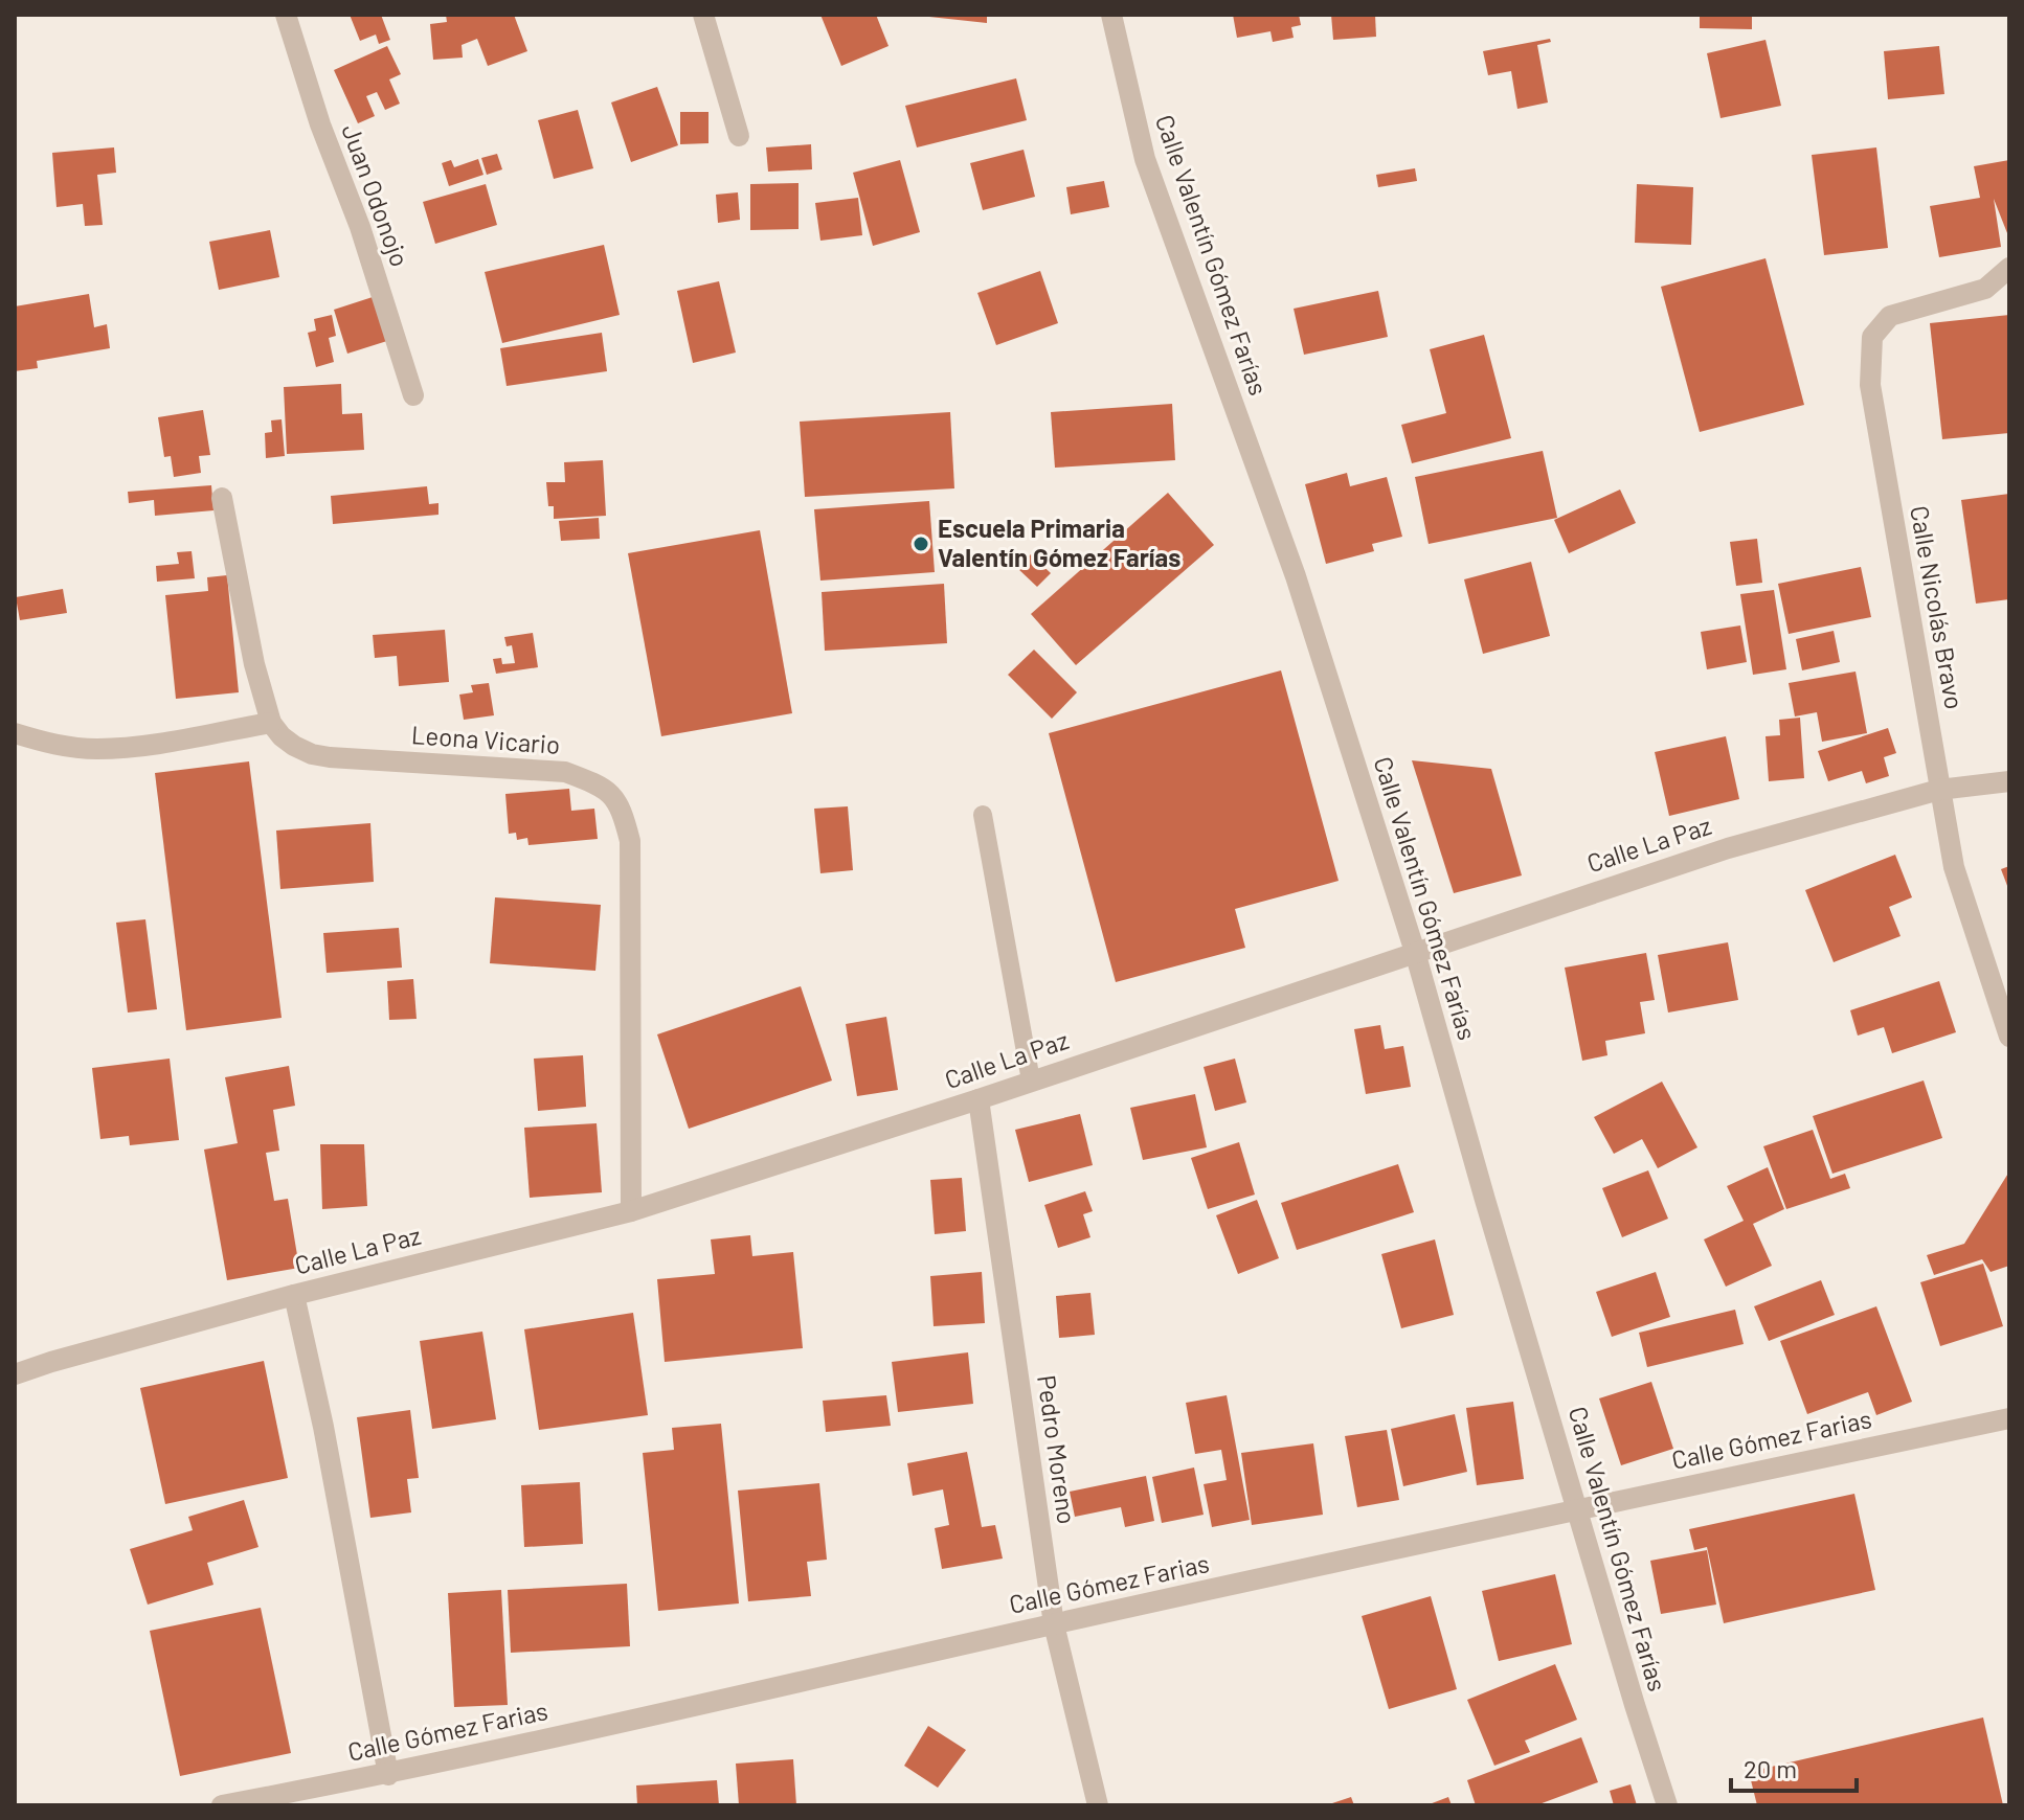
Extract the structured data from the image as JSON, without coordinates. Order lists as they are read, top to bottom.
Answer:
{
  "streets": {
    "street": [
      "Juan Odonojo",
      "Calle Valentín Gómez Farías",
      "Calle Nicolás Bravo",
      "Leona Vicario",
      "Calle La Paz",
      "Calle Gómez Farias",
      "Pedro Moreno"
    ]
  },
  "crossings": [
    ["Calle Valentín Gómez Farías", "Calle La Paz"],
    ["Calle Valentín Gómez Farías", "Calle Gómez Farias"],
    ["Calle Nicolás Bravo", "Calle La Paz"],
    ["Leona Vicario", "Calle La Paz"],
    ["Calle La Paz", "Pedro Moreno"],
    ["Calle Gómez Farias", "Pedro Moreno"]
  ],
  "places": ["Escuela Primaria Valentín Gómez Farías"],
  "scale_bar": "20 m"
}
